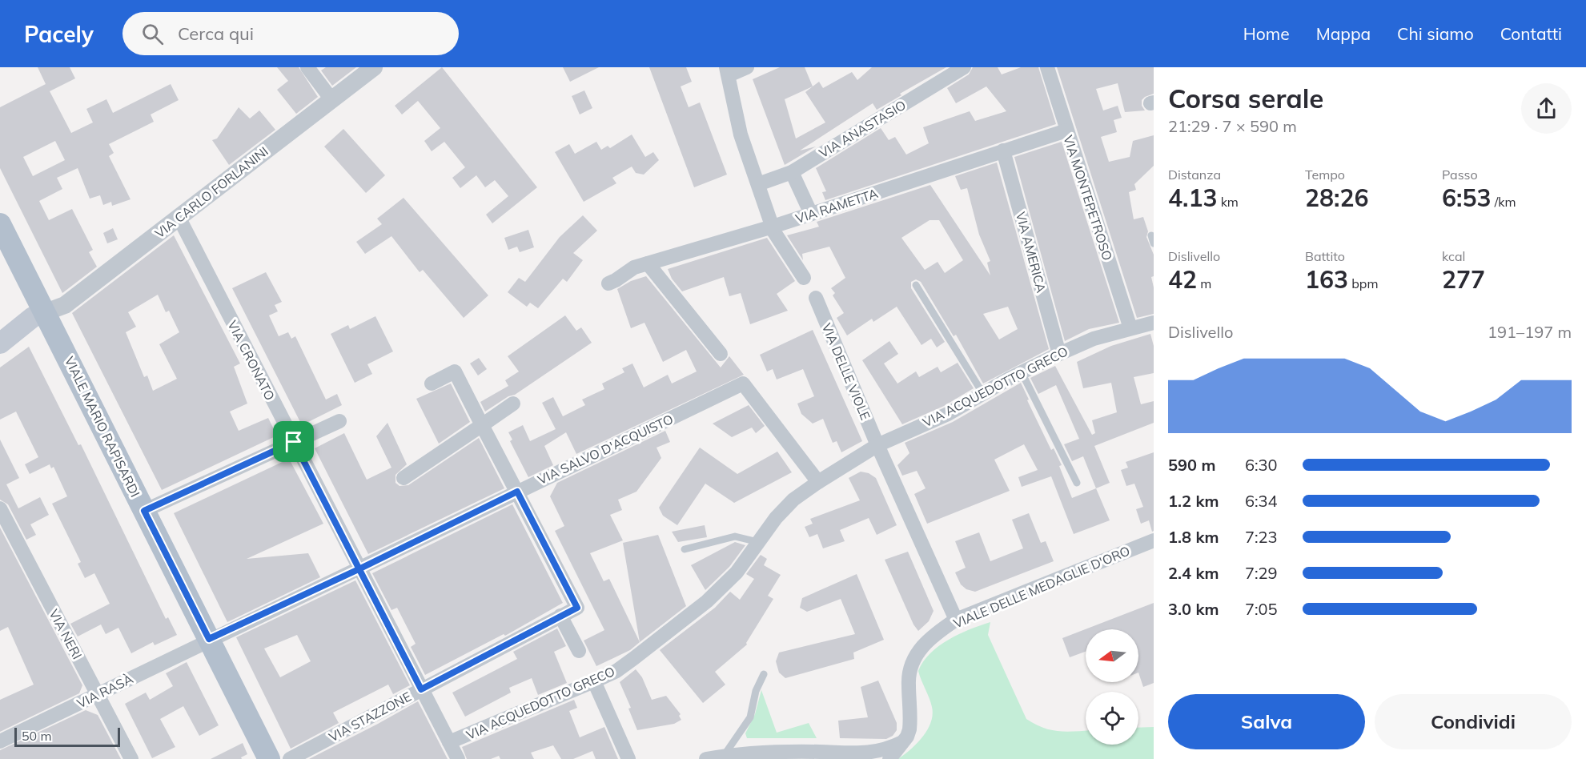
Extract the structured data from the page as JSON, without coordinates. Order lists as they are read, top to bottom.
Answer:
{
  "streets": {
    "main road": ["VIALE MARIO RAPISARDI"],
    "street": [
      "VIA ANASTASIO",
      "VIA CARLO FORLANINI",
      "VIA MONTEPETROSO",
      "VIA RAMETTA",
      "VIA AMERICA",
      "VIA CRONATO",
      "VIA DELLE VIOLE",
      "VIA ACQUEDOTTO GRECO",
      "VIA SALVO D'ACQUISTO",
      "VIALE DELLE MEDAGLIE D'ORO",
      "VIA NERI",
      "VIA RASÀ",
      "VIA STAZZONE"
    ]
  },
  "crossings": [
    ["VIA CARLO FORLANINI", "VIA CRONATO"],
    ["VIA CARLO FORLANINI", "VIALE MARIO RAPISARDI"],
    ["VIA MONTEPETROSO", "VIA RAMETTA"],
    ["VIA MONTEPETROSO", "VIA ACQUEDOTTO GRECO"],
    ["VIA RAMETTA", "VIA AMERICA"],
    ["VIA AMERICA", "VIA ACQUEDOTTO GRECO"],
    ["VIA CRONATO", "VIA ACQUEDOTTO GRECO"],
    ["VIA CRONATO", "VIA SALVO D'ACQUISTO"],
    ["VIA CRONATO", "VIA STAZZONE"],
    ["VIA DELLE VIOLE", "VIA ACQUEDOTTO GRECO"],
    ["VIA DELLE VIOLE", "VIALE DELLE MEDAGLIE D'ORO"],
    ["VIA ACQUEDOTTO GRECO", "VIA SALVO D'ACQUISTO"],
    ["VIALE MARIO RAPISARDI", "VIA SALVO D'ACQUISTO"],
    ["VIALE MARIO RAPISARDI", "VIA RASÀ"],
    ["VIA SALVO D'ACQUISTO", "VIA RASÀ"],
    ["VIA SALVO D'ACQUISTO", "VIA STAZZONE"],
    ["VIA NERI", "VIA RASÀ"]
  ],
  "scale_bar": "50 m",
  "north": "left",
  "page": {
    "header": "Pacely",
    "search": "Cerca qui",
    "nav": [
      "Home",
      "Mappa",
      "Chi siamo",
      "Contatti"
    ],
    "heading": ["Corsa serale", "21:29 · 7 × 590 m"],
    "stats": [
      ["Distanza", "4.13 km"],
      ["Tempo", "28:26"],
      ["Passo", "6:53 /km"],
      ["Dislivello", "42 m"],
      ["Battito", "163 bpm"],
      ["kcal", "277"]
    ],
    "chart": ["Dislivello", "191–197 m"],
    "list": [
      {
        "name": "590 m",
        "note": "6:30"
      },
      {
        "name": "1.2 km",
        "note": "6:34"
      },
      {
        "name": "1.8 km",
        "note": "7:23"
      },
      {
        "name": "2.4 km",
        "note": "7:29"
      },
      {
        "name": "3.0 km",
        "note": "7:05"
      }
    ],
    "buttons": ["Salva", "Condividi"],
    "scale": "50 m"
  }
}
